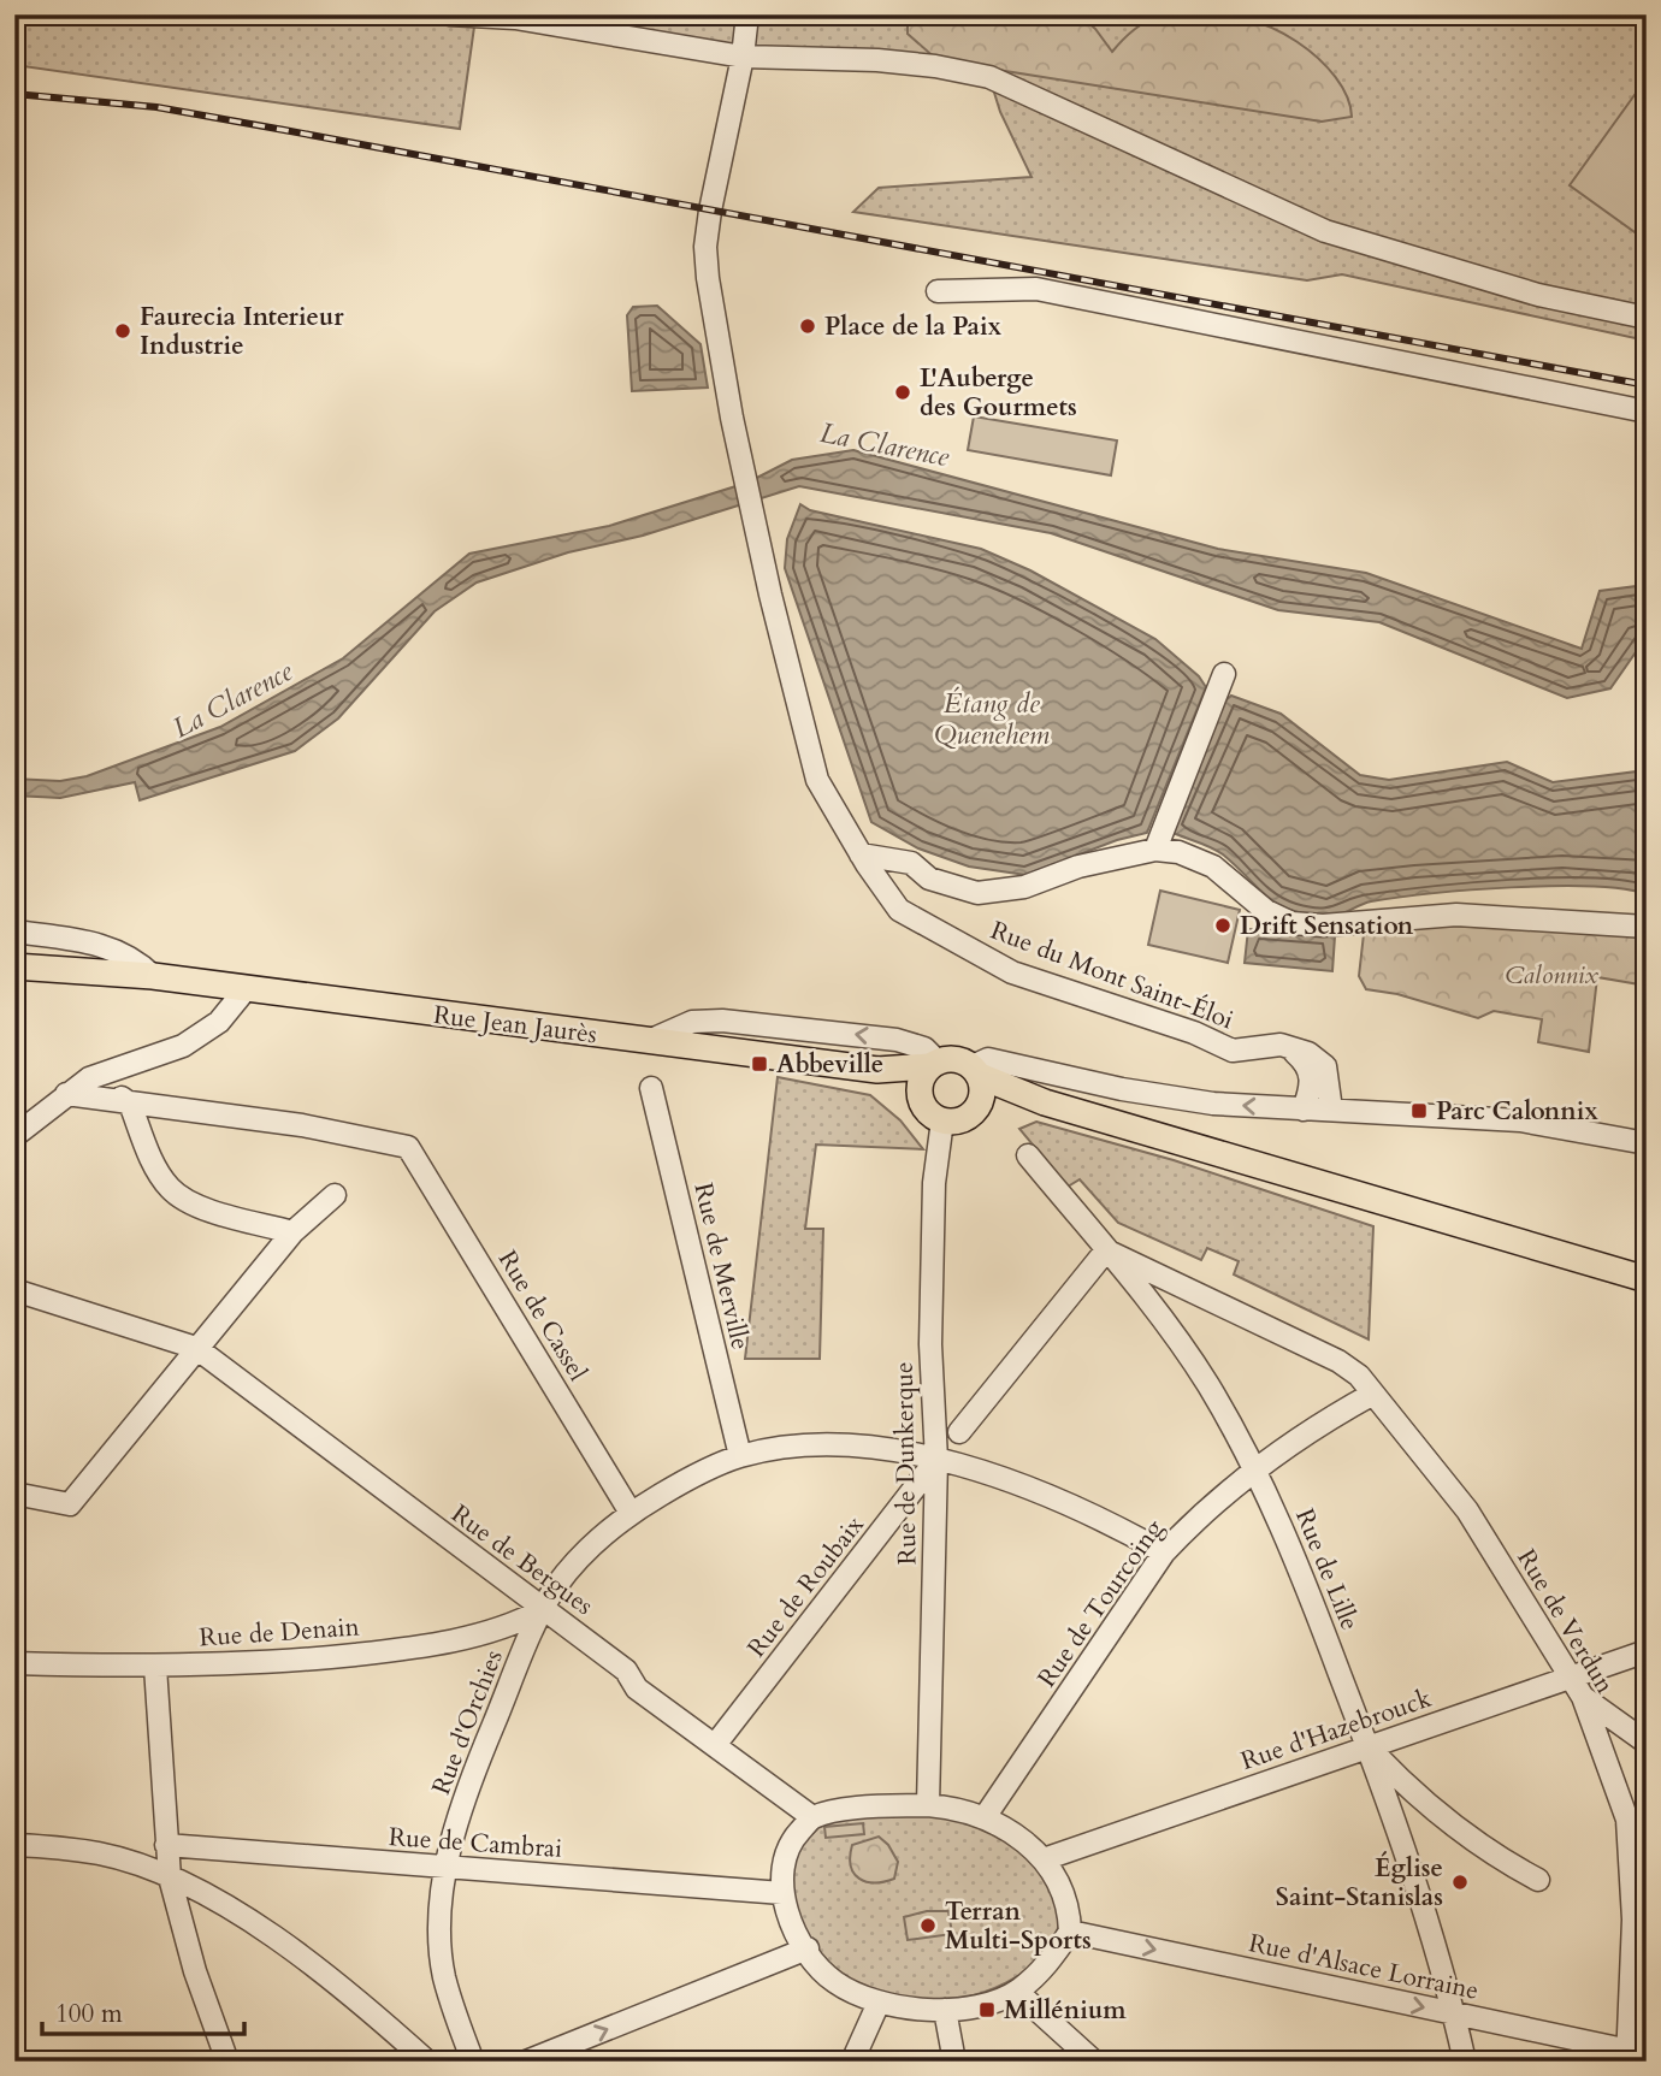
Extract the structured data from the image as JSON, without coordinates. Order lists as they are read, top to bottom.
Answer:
{
  "streets": {
    "main road": ["Rue Jean Jaurès"],
    "street": [
      "Rue du Mont Saint-Éloi",
      "Rue de Merville",
      "Rue de Cassel",
      "Rue de Dunkerque",
      "Rue de Bergues",
      "Rue de Lille",
      "Rue de Roubaix",
      "Rue de Tourcoing",
      "Rue de Verdun",
      "Rue de Denain",
      "Rue d'Orchies",
      "Rue d'Hazebrouck",
      "Rue de Cambrai",
      "Rue d'Alsace Lorraine"
    ]
  },
  "crossings": [
    ["Rue Jean Jaurès", "Rue de Dunkerque"],
    ["Rue de Merville", "Rue d'Orchies"],
    ["Rue de Cassel", "Rue d'Orchies"],
    ["Rue de Dunkerque", "Rue de Bergues"],
    ["Rue de Dunkerque", "Rue de Roubaix"],
    ["Rue de Dunkerque", "Rue de Tourcoing"],
    ["Rue de Dunkerque", "Rue d'Orchies"],
    ["Rue de Dunkerque", "Rue d'Hazebrouck"],
    ["Rue de Dunkerque", "Rue de Cambrai"],
    ["Rue de Dunkerque", "Rue d'Alsace Lorraine"],
    ["Rue de Bergues", "Rue de Roubaix"],
    ["Rue de Bergues", "Rue de Tourcoing"],
    ["Rue de Bergues", "Rue de Denain"],
    ["Rue de Bergues", "Rue d'Orchies"],
    ["Rue de Bergues", "Rue d'Hazebrouck"],
    ["Rue de Bergues", "Rue de Cambrai"],
    ["Rue de Bergues", "Rue d'Alsace Lorraine"],
    ["Rue de Lille", "Rue de Tourcoing"],
    ["Rue de Lille", "Rue de Verdun"],
    ["Rue de Lille", "Rue d'Hazebrouck"],
    ["Rue de Lille", "Rue d'Alsace Lorraine"],
    ["Rue de Roubaix", "Rue d'Orchies"],
    ["Rue de Tourcoing", "Rue de Verdun"],
    ["Rue de Tourcoing", "Rue d'Orchies"],
    ["Rue de Tourcoing", "Rue d'Hazebrouck"],
    ["Rue de Tourcoing", "Rue de Cambrai"],
    ["Rue de Tourcoing", "Rue d'Alsace Lorraine"],
    ["Rue de Verdun", "Rue d'Hazebrouck"],
    ["Rue de Verdun", "Rue d'Alsace Lorraine"],
    ["Rue de Denain", "Rue d'Orchies"],
    ["Rue d'Orchies", "Rue de Cambrai"],
    ["Rue d'Hazebrouck", "Rue de Cambrai"],
    ["Rue d'Hazebrouck", "Rue d'Alsace Lorraine"],
    ["Rue de Cambrai", "Rue d'Alsace Lorraine"]
  ],
  "one_way": ["Rue d'Alsace Lorraine"],
  "water": ["La Clarence", "Étang de Quenehem"],
  "parks": ["Calonnix"],
  "places": {
    "other": [
      "Place de la Paix",
      "Faurecia Interieur Industrie",
      "L'Auberge des Gourmets",
      "Drift Sensation",
      "Église Saint-Stanislas",
      "Terran Multi-Sports"
    ],
    "transit": ["Abbeville", "Parc Calonnix", "Millénium"]
  },
  "scale_bar": "100 m"
}
